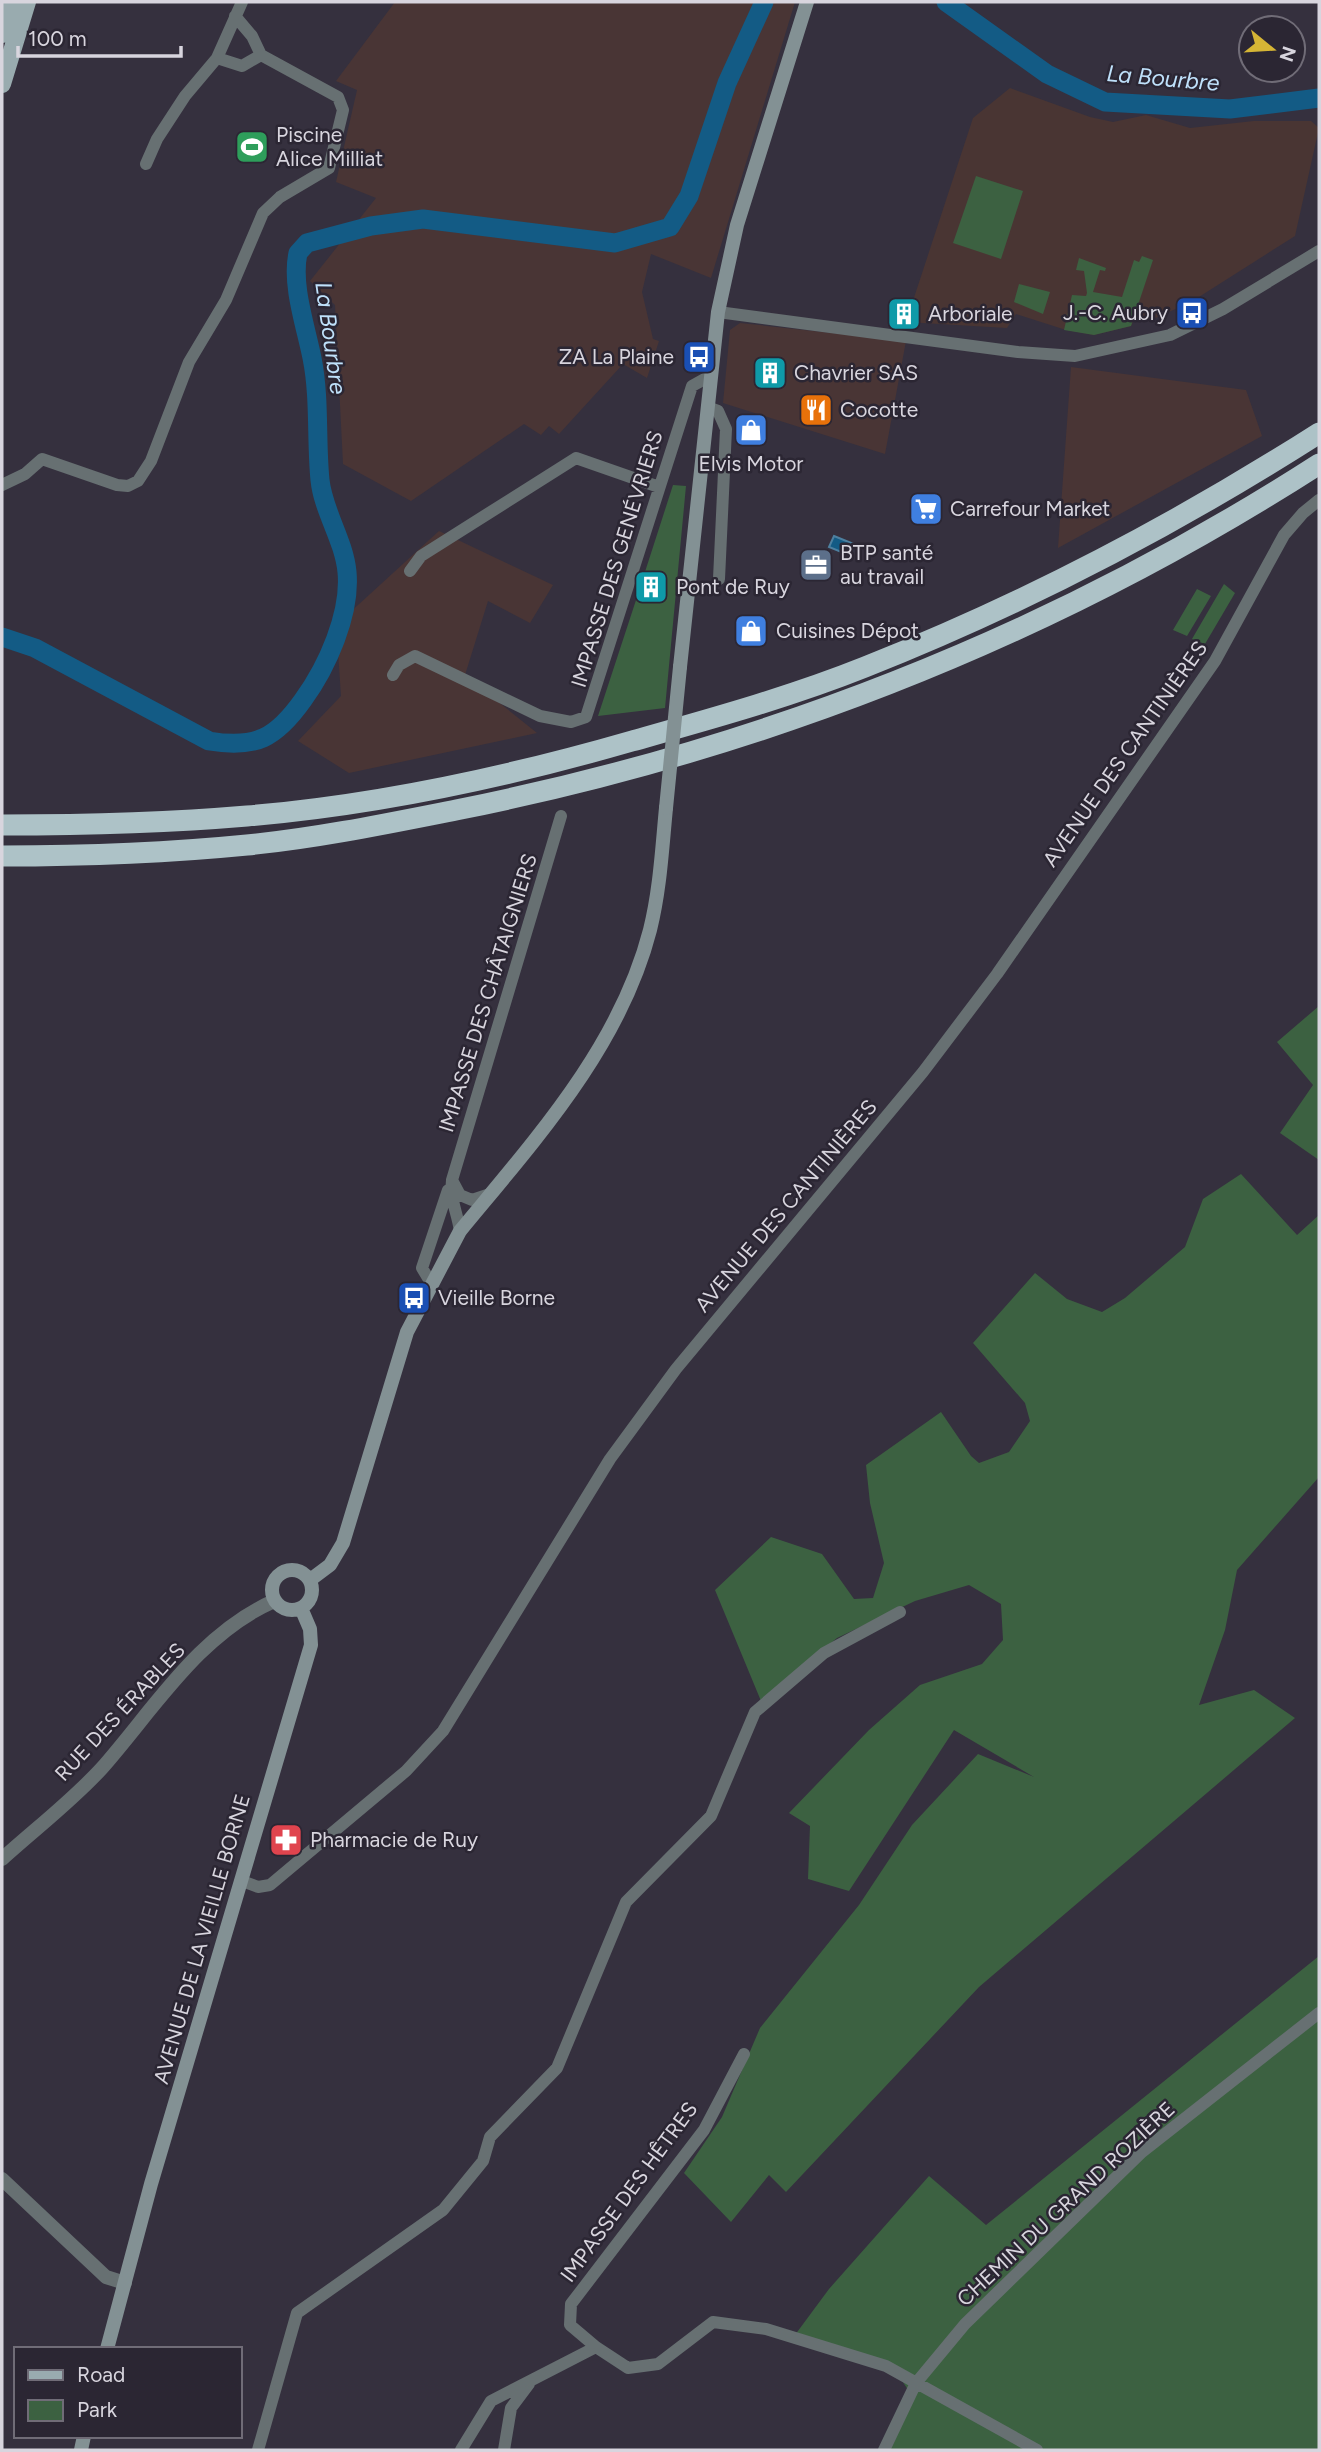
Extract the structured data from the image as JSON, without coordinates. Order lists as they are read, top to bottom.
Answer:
{
  "streets": {
    "main road": ["AVENUE DE LA VIEILLE BORNE"],
    "street": [
      "IMPASSE DES GENÉVRIERS",
      "AVENUE DES CANTINIÈRES",
      "IMPASSE DES CHÂTAIGNIERS",
      "RUE DES ÉRABLES",
      "IMPASSE DES HÊTRES",
      "CHEMIN DU GRAND ROZIÈRE"
    ]
  },
  "crossings": [
    ["AVENUE DES CANTINIÈRES", "AVENUE DE LA VIEILLE BORNE"],
    ["RUE DES ÉRABLES", "AVENUE DE LA VIEILLE BORNE"]
  ],
  "water": ["La Bourbre"],
  "places": {
    "sports": ["Piscine Alice Milliat"],
    "bus stop": ["J.-C. Aubry", "ZA La Plaine", "Vieille Borne"],
    "building": ["Arboriale", "Chavrier SAS", "Pont de Ruy"],
    "restaurant": ["Cocotte"],
    "shop": ["Elvis Motor", "Cuisines Dépot"],
    "supermarket": ["Carrefour Market"],
    "office": ["BTP santé au travail"],
    "pharmacy": ["Pharmacie de Ruy"]
  },
  "legend": ["Road", "Park"],
  "scale_bar": "100 m",
  "north": "right"
}
